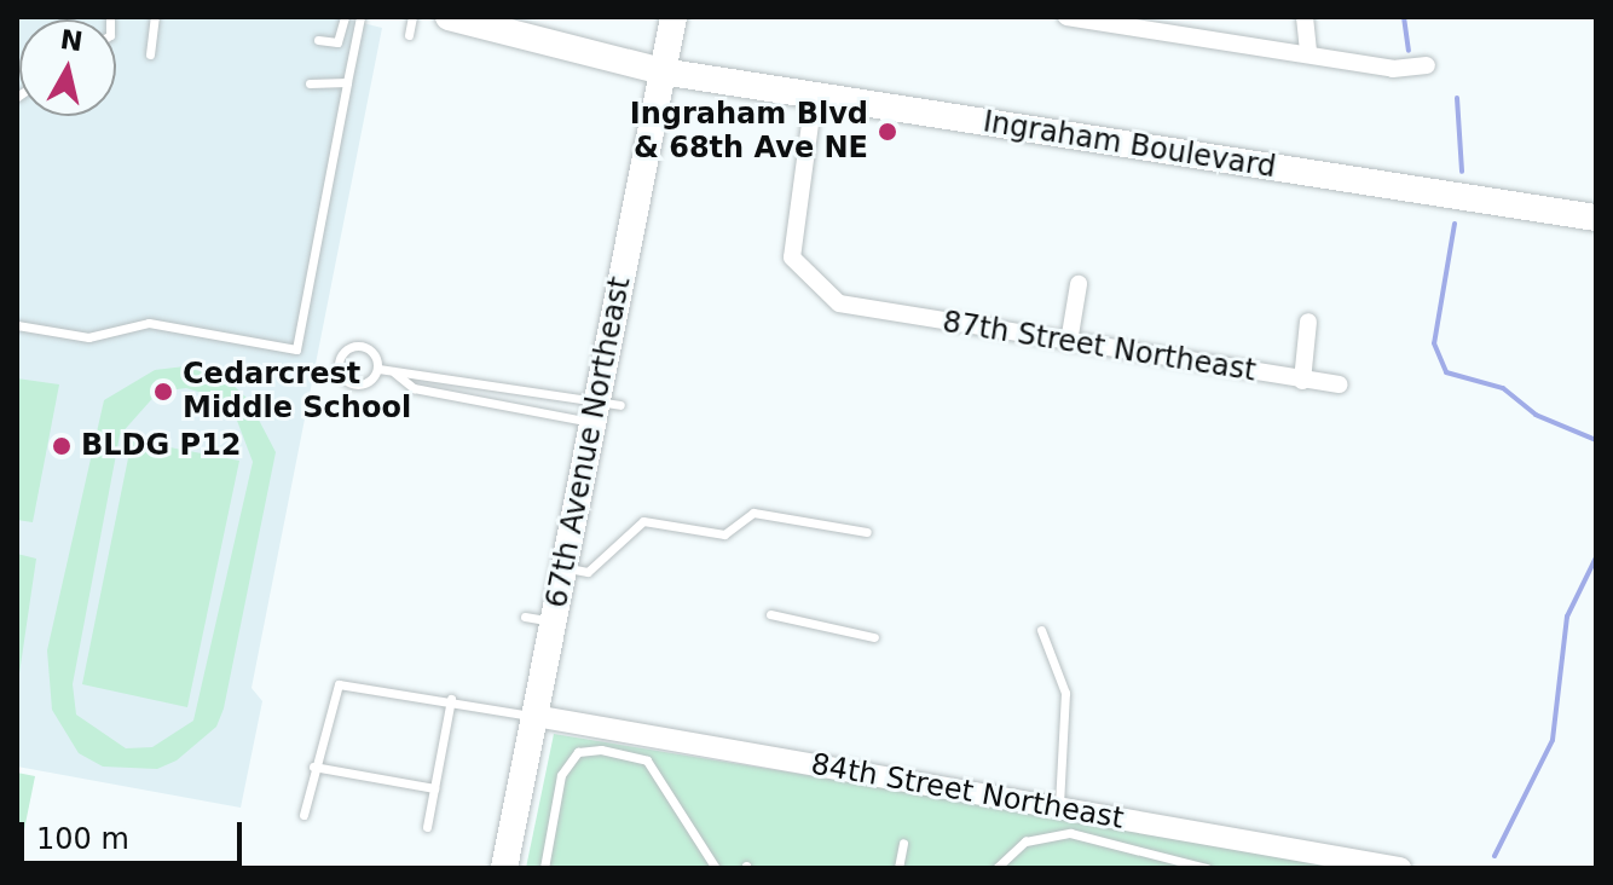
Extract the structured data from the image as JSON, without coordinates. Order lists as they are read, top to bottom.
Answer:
{
  "streets": {
    "main road": ["Ingraham Boulevard", "67th Avenue Northeast"],
    "street": ["87th Street Northeast", "84th Street Northeast"]
  },
  "crossings": [
    ["Ingraham Boulevard", "87th Street Northeast"],
    ["Ingraham Boulevard", "67th Avenue Northeast"],
    ["67th Avenue Northeast", "84th Street Northeast"]
  ],
  "places": ["Ingraham Blvd & 68th Ave NE", "Cedarcrest Middle School", "BLDG P12"],
  "scale_bar": "100 m",
  "north": "top"
}
